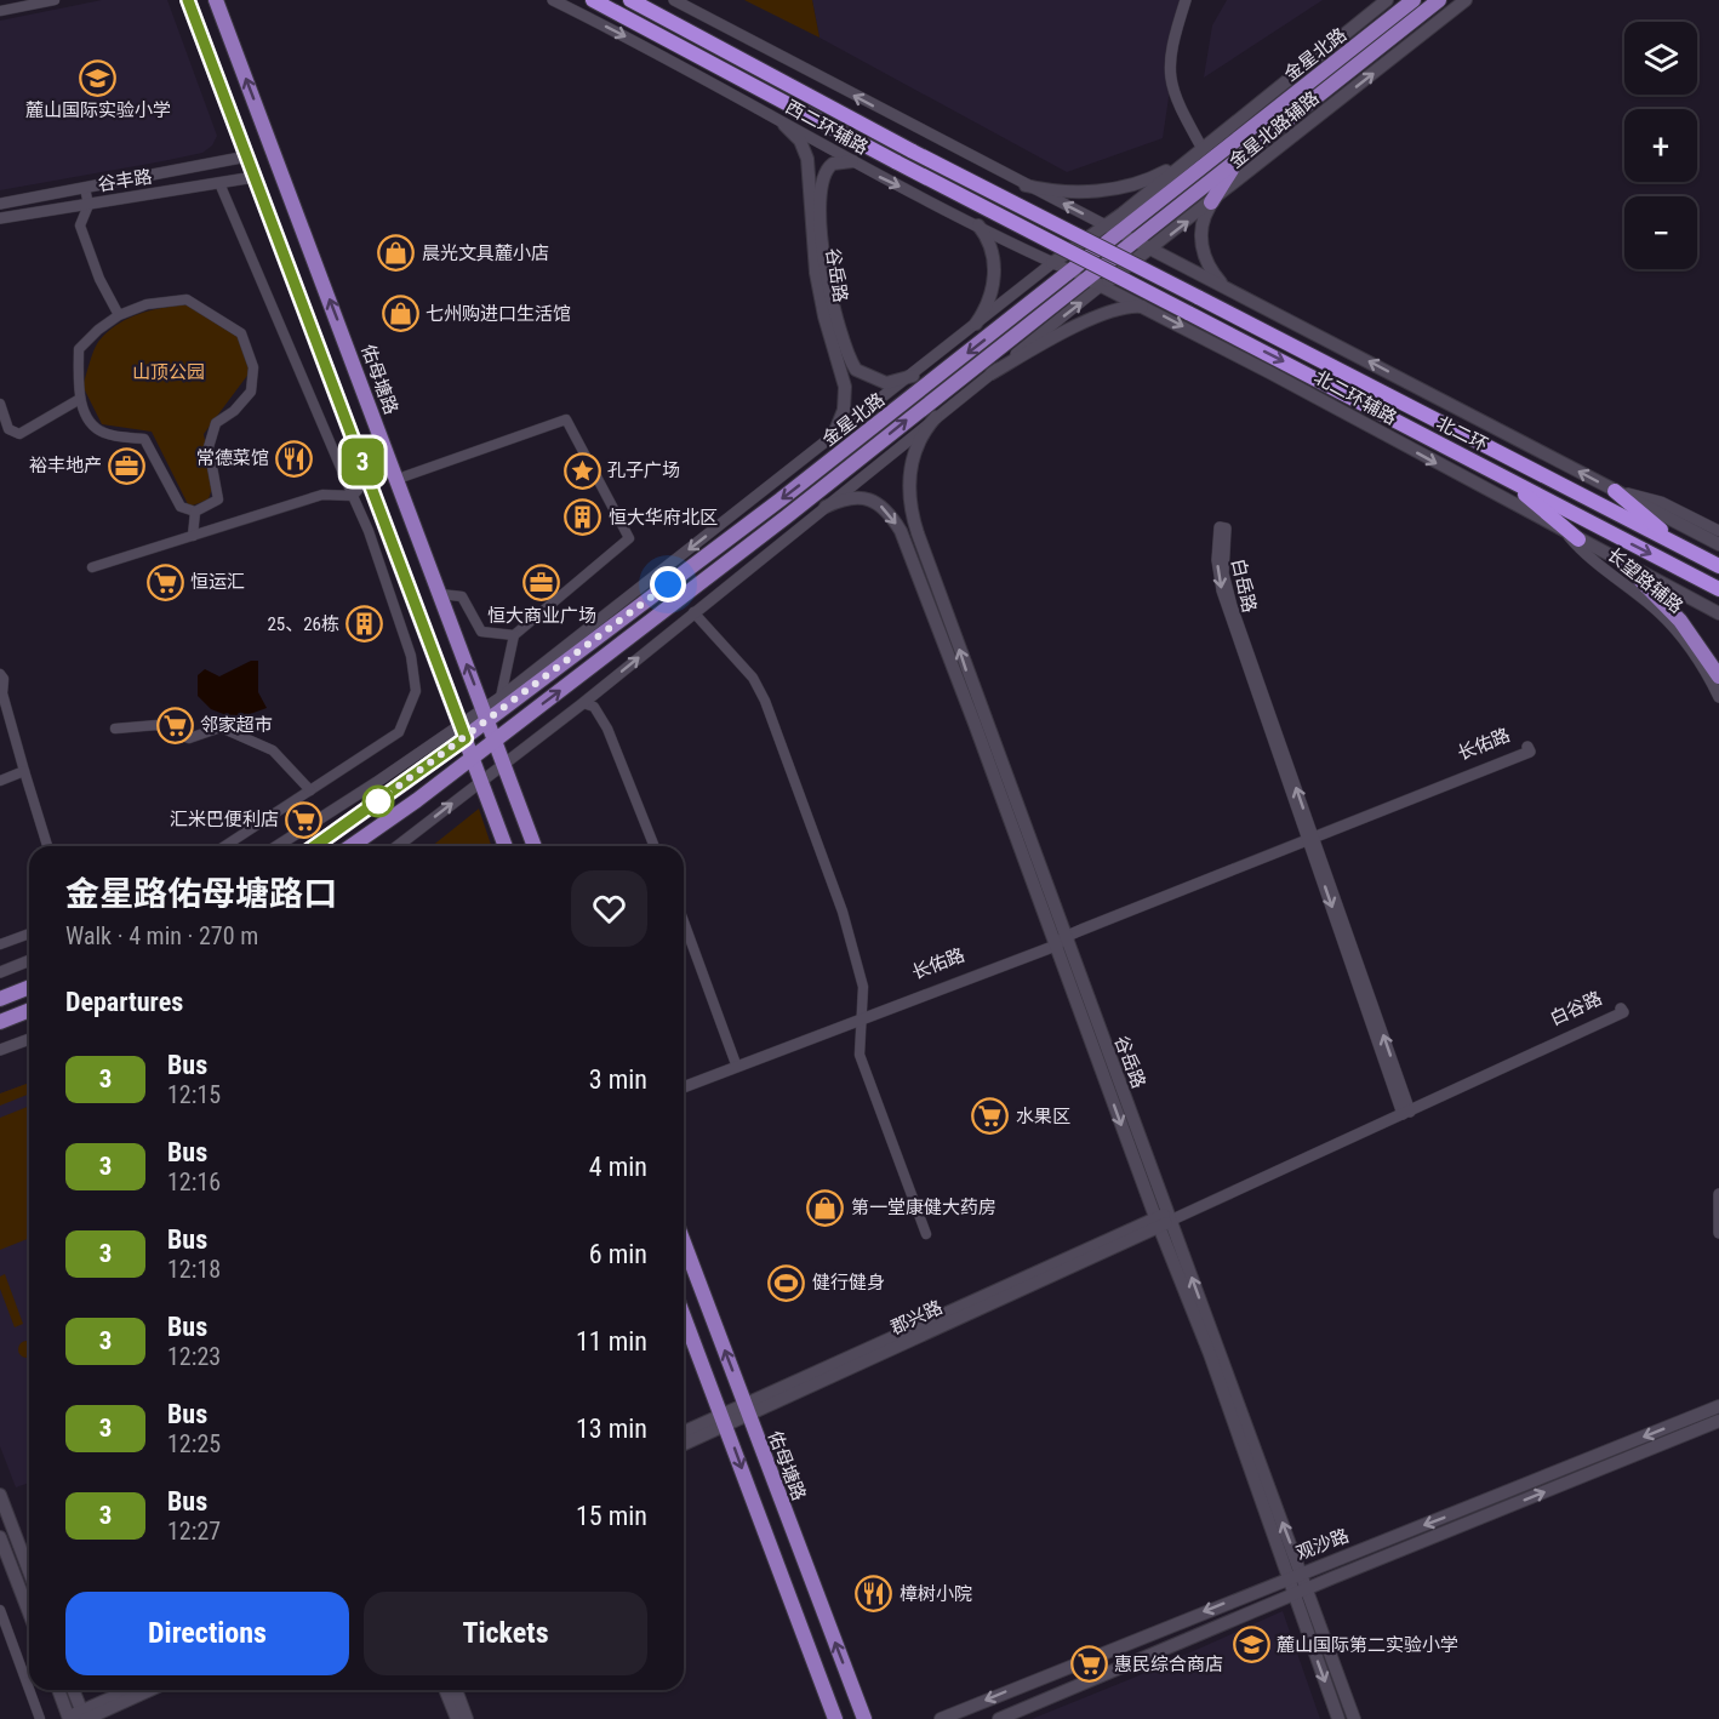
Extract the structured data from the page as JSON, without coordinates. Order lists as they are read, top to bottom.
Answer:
{
  "streets": {
    "highway": ["北二环"],
    "main road": [
      "金星北路",
      "金星北路辅路",
      "谷岳路",
      "佑母塘路",
      "北二环辅路",
      "郡兴路",
      "观沙路"
    ],
    "street": [
      "西二环辅路",
      "谷丰路",
      "长望路辅路",
      "白岳路",
      "长佑路",
      "白谷路"
    ]
  },
  "crossings": [
    ["金星北路", "西二环辅路"],
    ["金星北路", "佑母塘路"],
    ["金星北路", "北二环辅路"],
    ["西二环辅路", "金星北路辅路"],
    ["西二环辅路", "谷岳路"],
    ["西二环辅路", "北二环辅路"],
    ["金星北路辅路", "北二环辅路"],
    ["谷岳路", "长佑路"],
    ["谷岳路", "白谷路"],
    ["谷岳路", "郡兴路"],
    ["谷岳路", "观沙路"],
    ["佑母塘路", "郡兴路"],
    ["北二环辅路", "长望路辅路"],
    ["白岳路", "长佑路"],
    ["白岳路", "白谷路"],
    ["白谷路", "郡兴路"]
  ],
  "parks": ["山顶公园"],
  "places": {
    "school or university": ["麓山国际实验小学", "麓山国际第二实验小学"],
    "shop": ["晨光文具麓小店", "七州购进口生活馆", "第一堂康健大药房"],
    "restaurant": ["常德菜馆", "樟树小院"],
    "office": ["裕丰地产", "恒大商业广场"],
    "place": ["孔子广场"],
    "building": ["恒大华府北区", "25、26栋"],
    "supermarket": [
      "恒运汇",
      "邻家超市",
      "汇米巴便利店",
      "水果区",
      "惠民综合商店"
    ],
    "sports": ["健行健身"]
  },
  "lines": ["bus line 3"],
  "page": {
    "on_map": "3",
    "map_buttons": ["+", "−"],
    "heading": [
      ["金星路佑母塘路口", "Walk · 4 min · 270 m"],
      "Departures"
    ],
    "list": [
      {
        "mark": "3",
        "name": "Bus",
        "note": "12:15",
        "value": "3 min"
      },
      {
        "mark": "3",
        "name": "Bus",
        "note": "12:16",
        "value": "4 min"
      },
      {
        "mark": "3",
        "name": "Bus",
        "note": "12:18",
        "value": "6 min"
      },
      {
        "mark": "3",
        "name": "Bus",
        "note": "12:23",
        "value": "11 min"
      },
      {
        "mark": "3",
        "name": "Bus",
        "note": "12:25",
        "value": "13 min"
      },
      {
        "mark": "3",
        "name": "Bus",
        "note": "12:27",
        "value": "15 min"
      }
    ],
    "buttons": ["Directions", "Tickets"]
  }
}
